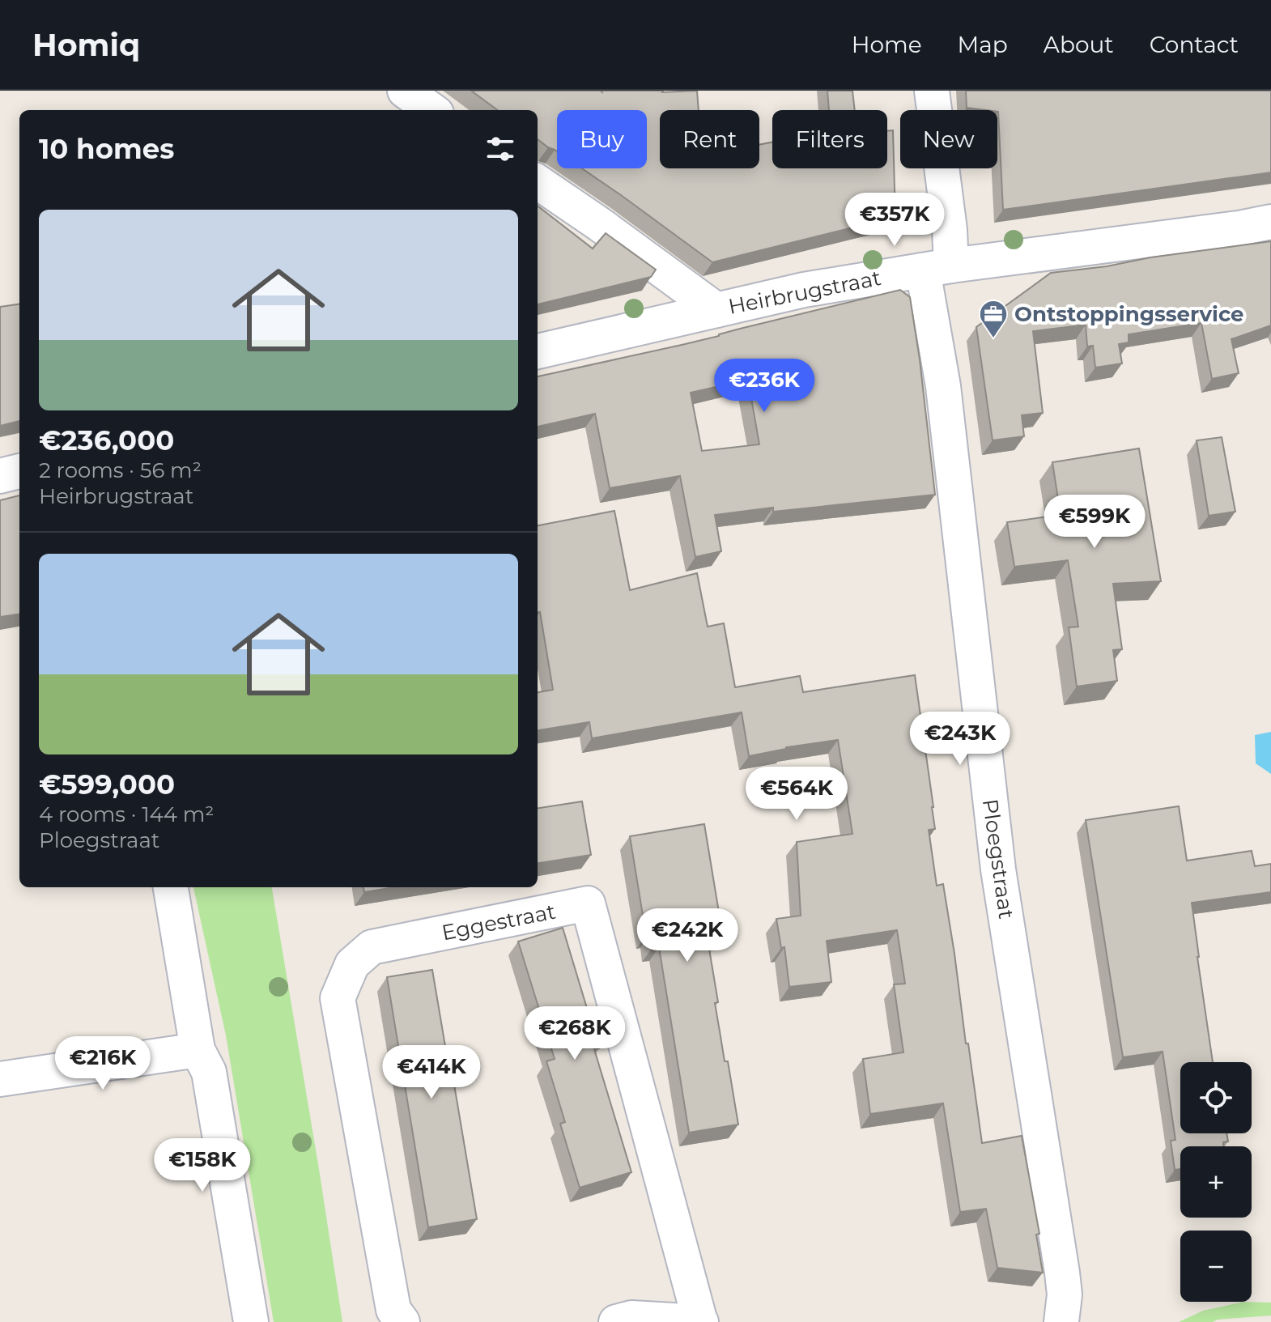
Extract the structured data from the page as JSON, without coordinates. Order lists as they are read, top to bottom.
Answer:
{
  "streets": {
    "street": ["Heirbrugstraat", "Ploegstraat", "Eggestraat"]
  },
  "crossings": [
    ["Heirbrugstraat", "Ploegstraat"]
  ],
  "places": {
    "office": ["Ontstoppingsservice"]
  },
  "page": {
    "header": "Homiq",
    "nav": [
      "Home",
      "Map",
      "About",
      "Contact"
    ],
    "chip": [
      "Buy",
      "Rent",
      "Filters",
      "New"
    ],
    "heading": "10 homes",
    "list": [
      {
        "name": "€236,000",
        "note": "2 rooms · 56 m² · Heirbrugstraat"
      },
      {
        "name": "€599,000",
        "note": "4 rooms · 144 m² · Ploegstraat"
      }
    ],
    "price": [
      "€357K",
      "€236K",
      "€599K",
      "€243K",
      "€564K",
      "€242K",
      "€268K",
      "€216K",
      "€414K",
      "€158K"
    ],
    "map_buttons": ["+", "−"]
  }
}
